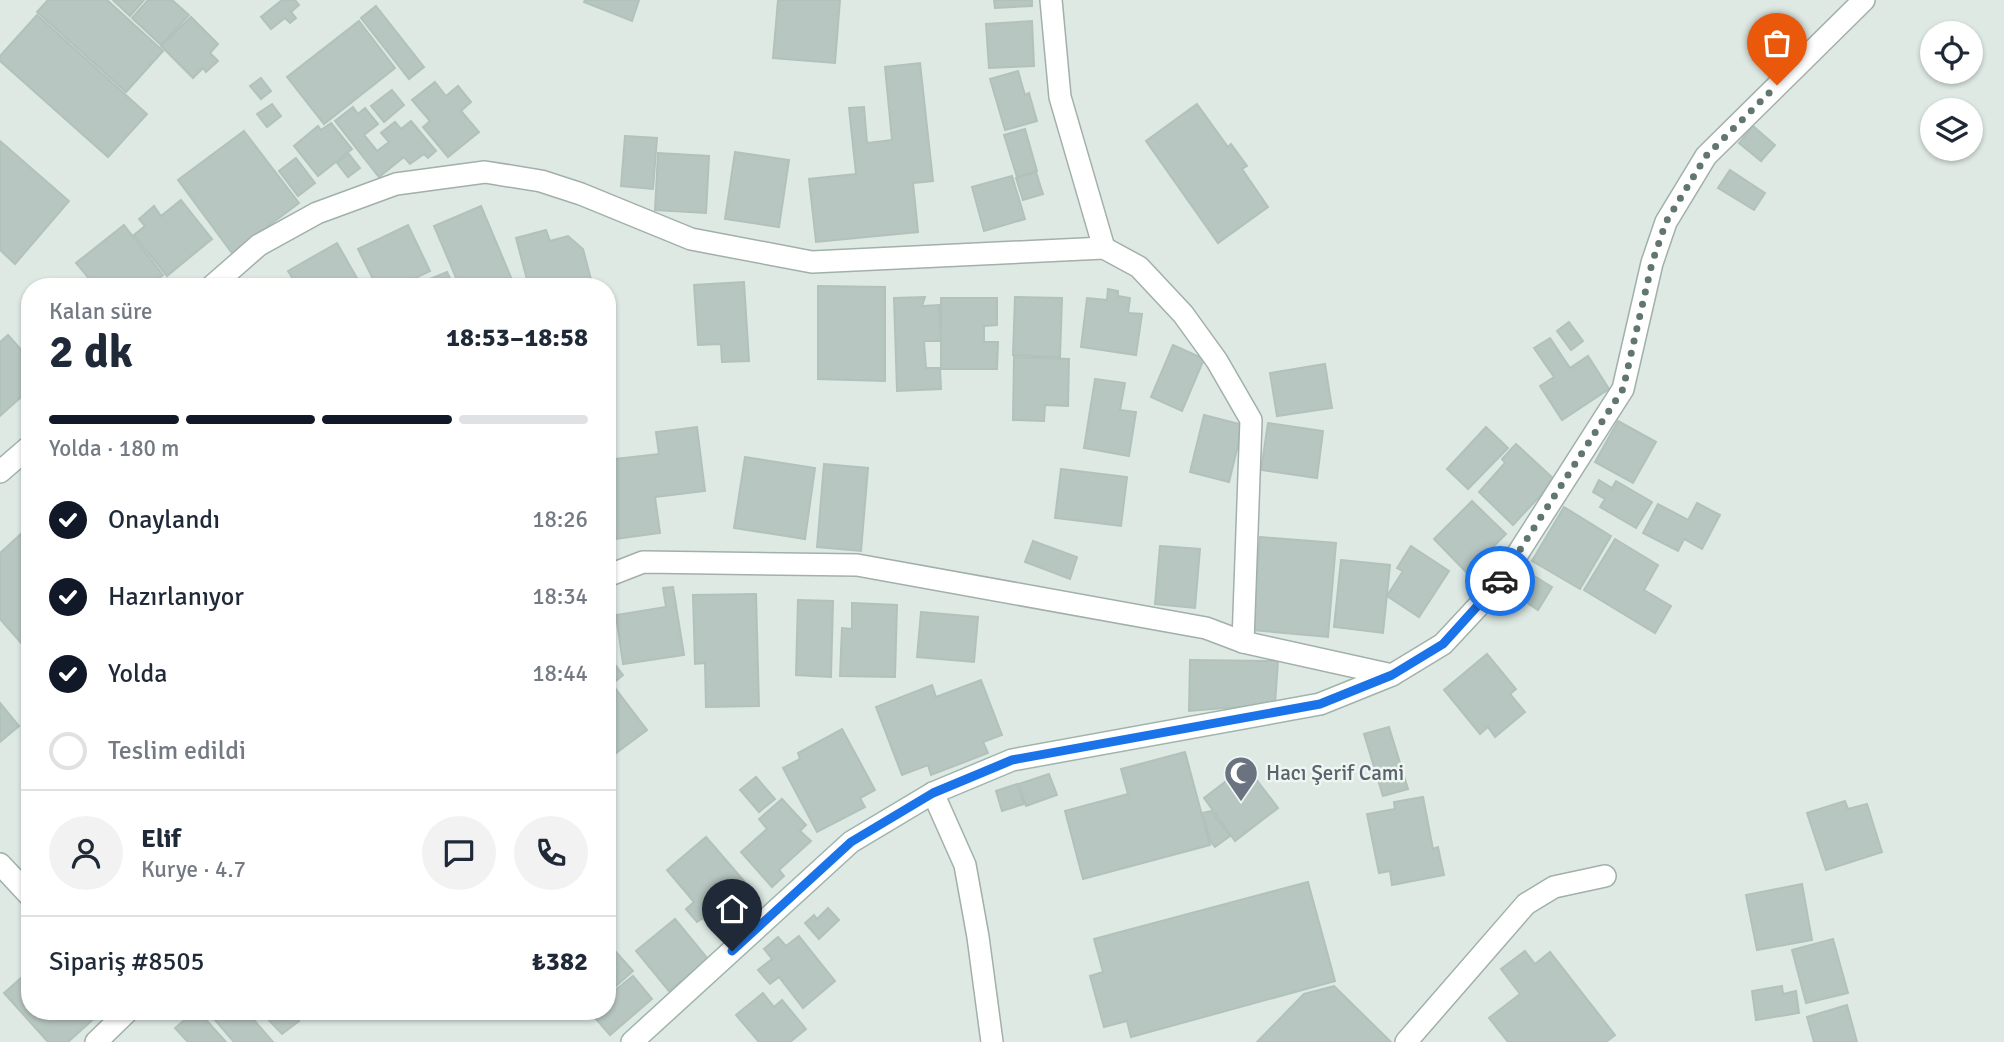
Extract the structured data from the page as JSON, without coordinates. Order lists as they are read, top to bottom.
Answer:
{
  "places": {
    "mosque": ["Hacı Şerif Cami"]
  },
  "page": {
    "heading": ["2 dk", "Kalan süre", "18:53–18:58"],
    "panel": [
      "Elif",
      "Kurye · 4.7",
      "Sipariş #8505",
      "₺382"
    ],
    "bar": "Yolda · 180 m",
    "list": [
      ["Onaylandı", "18:26"],
      ["Hazırlanıyor", "18:34"],
      ["Yolda", "18:44"],
      "Teslim edildi"
    ]
  }
}
